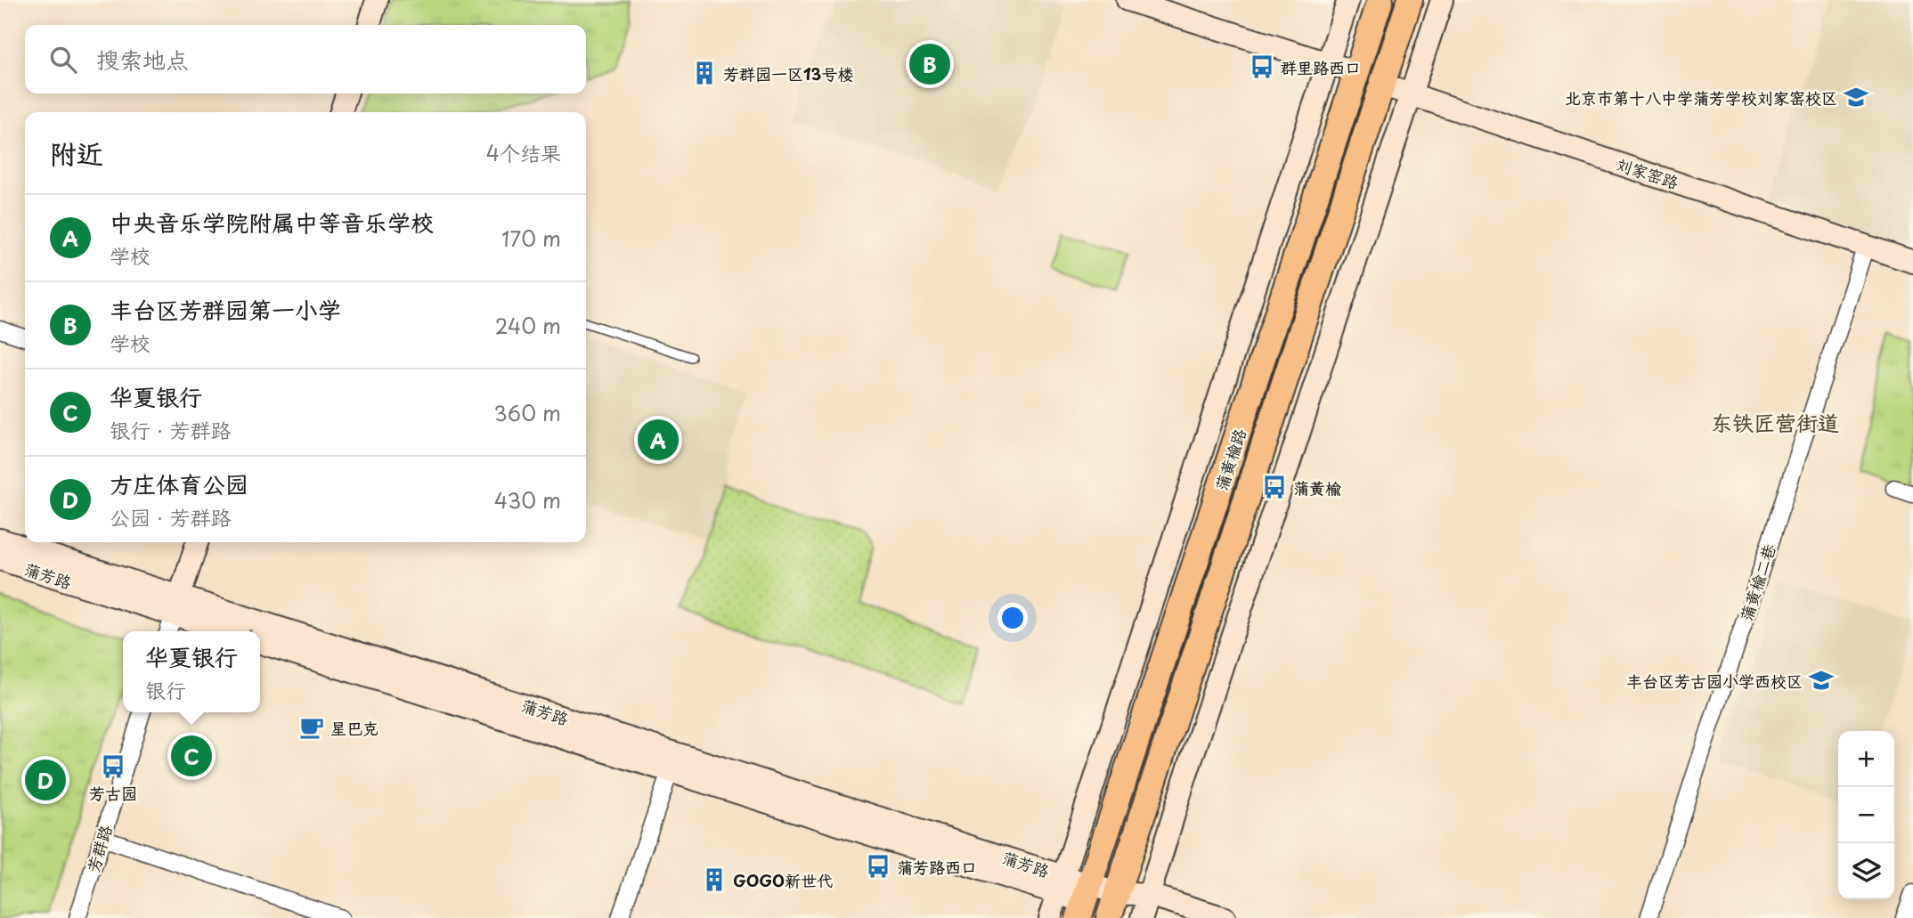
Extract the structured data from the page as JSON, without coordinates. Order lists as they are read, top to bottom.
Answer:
{
  "streets": {
    "main road": ["蒲黄榆路"],
    "street": [
      "刘家窑路",
      "蒲芳路",
      "蒲黄榆二巷",
      "芳群路"
    ]
  },
  "crossings": [
    ["刘家窑路", "蒲黄榆路"],
    ["刘家窑路", "蒲黄榆二巷"],
    ["蒲黄榆路", "蒲芳路"]
  ],
  "districts": ["东铁匠营街道"],
  "places": {
    "bus stop": [
      "群里路西口",
      "蒲黄榆",
      "芳古园",
      "蒲芳路西口"
    ],
    "building": ["芳群园一区13号楼", "GOGO新世代"],
    "school or university": ["北京市第十八中学蒲芳学校刘家窑校区", "丰台区芳古园小学西校区"],
    "cafe": ["星巴克"]
  },
  "page": {
    "search": "搜索地点",
    "pins": [
      "B",
      "A",
      "C",
      "D"
    ],
    "heading": ["附近", "4个结果"],
    "list": [
      {
        "mark": "A",
        "name": "中央音乐学院附属中等音乐学校",
        "note": "学校",
        "value": "170 m"
      },
      {
        "mark": "B",
        "name": "丰台区芳群园第一小学",
        "note": "学校",
        "value": "240 m"
      },
      {
        "mark": "C",
        "name": "华夏银行",
        "note": "银行 · 芳群路",
        "value": "360 m"
      },
      {
        "mark": "D",
        "name": "方庄体育公园",
        "note": "公园 · 芳群路",
        "value": "430 m"
      }
    ],
    "popup": ["华夏银行", "银行"],
    "map_buttons": ["+", "−"]
  }
}
